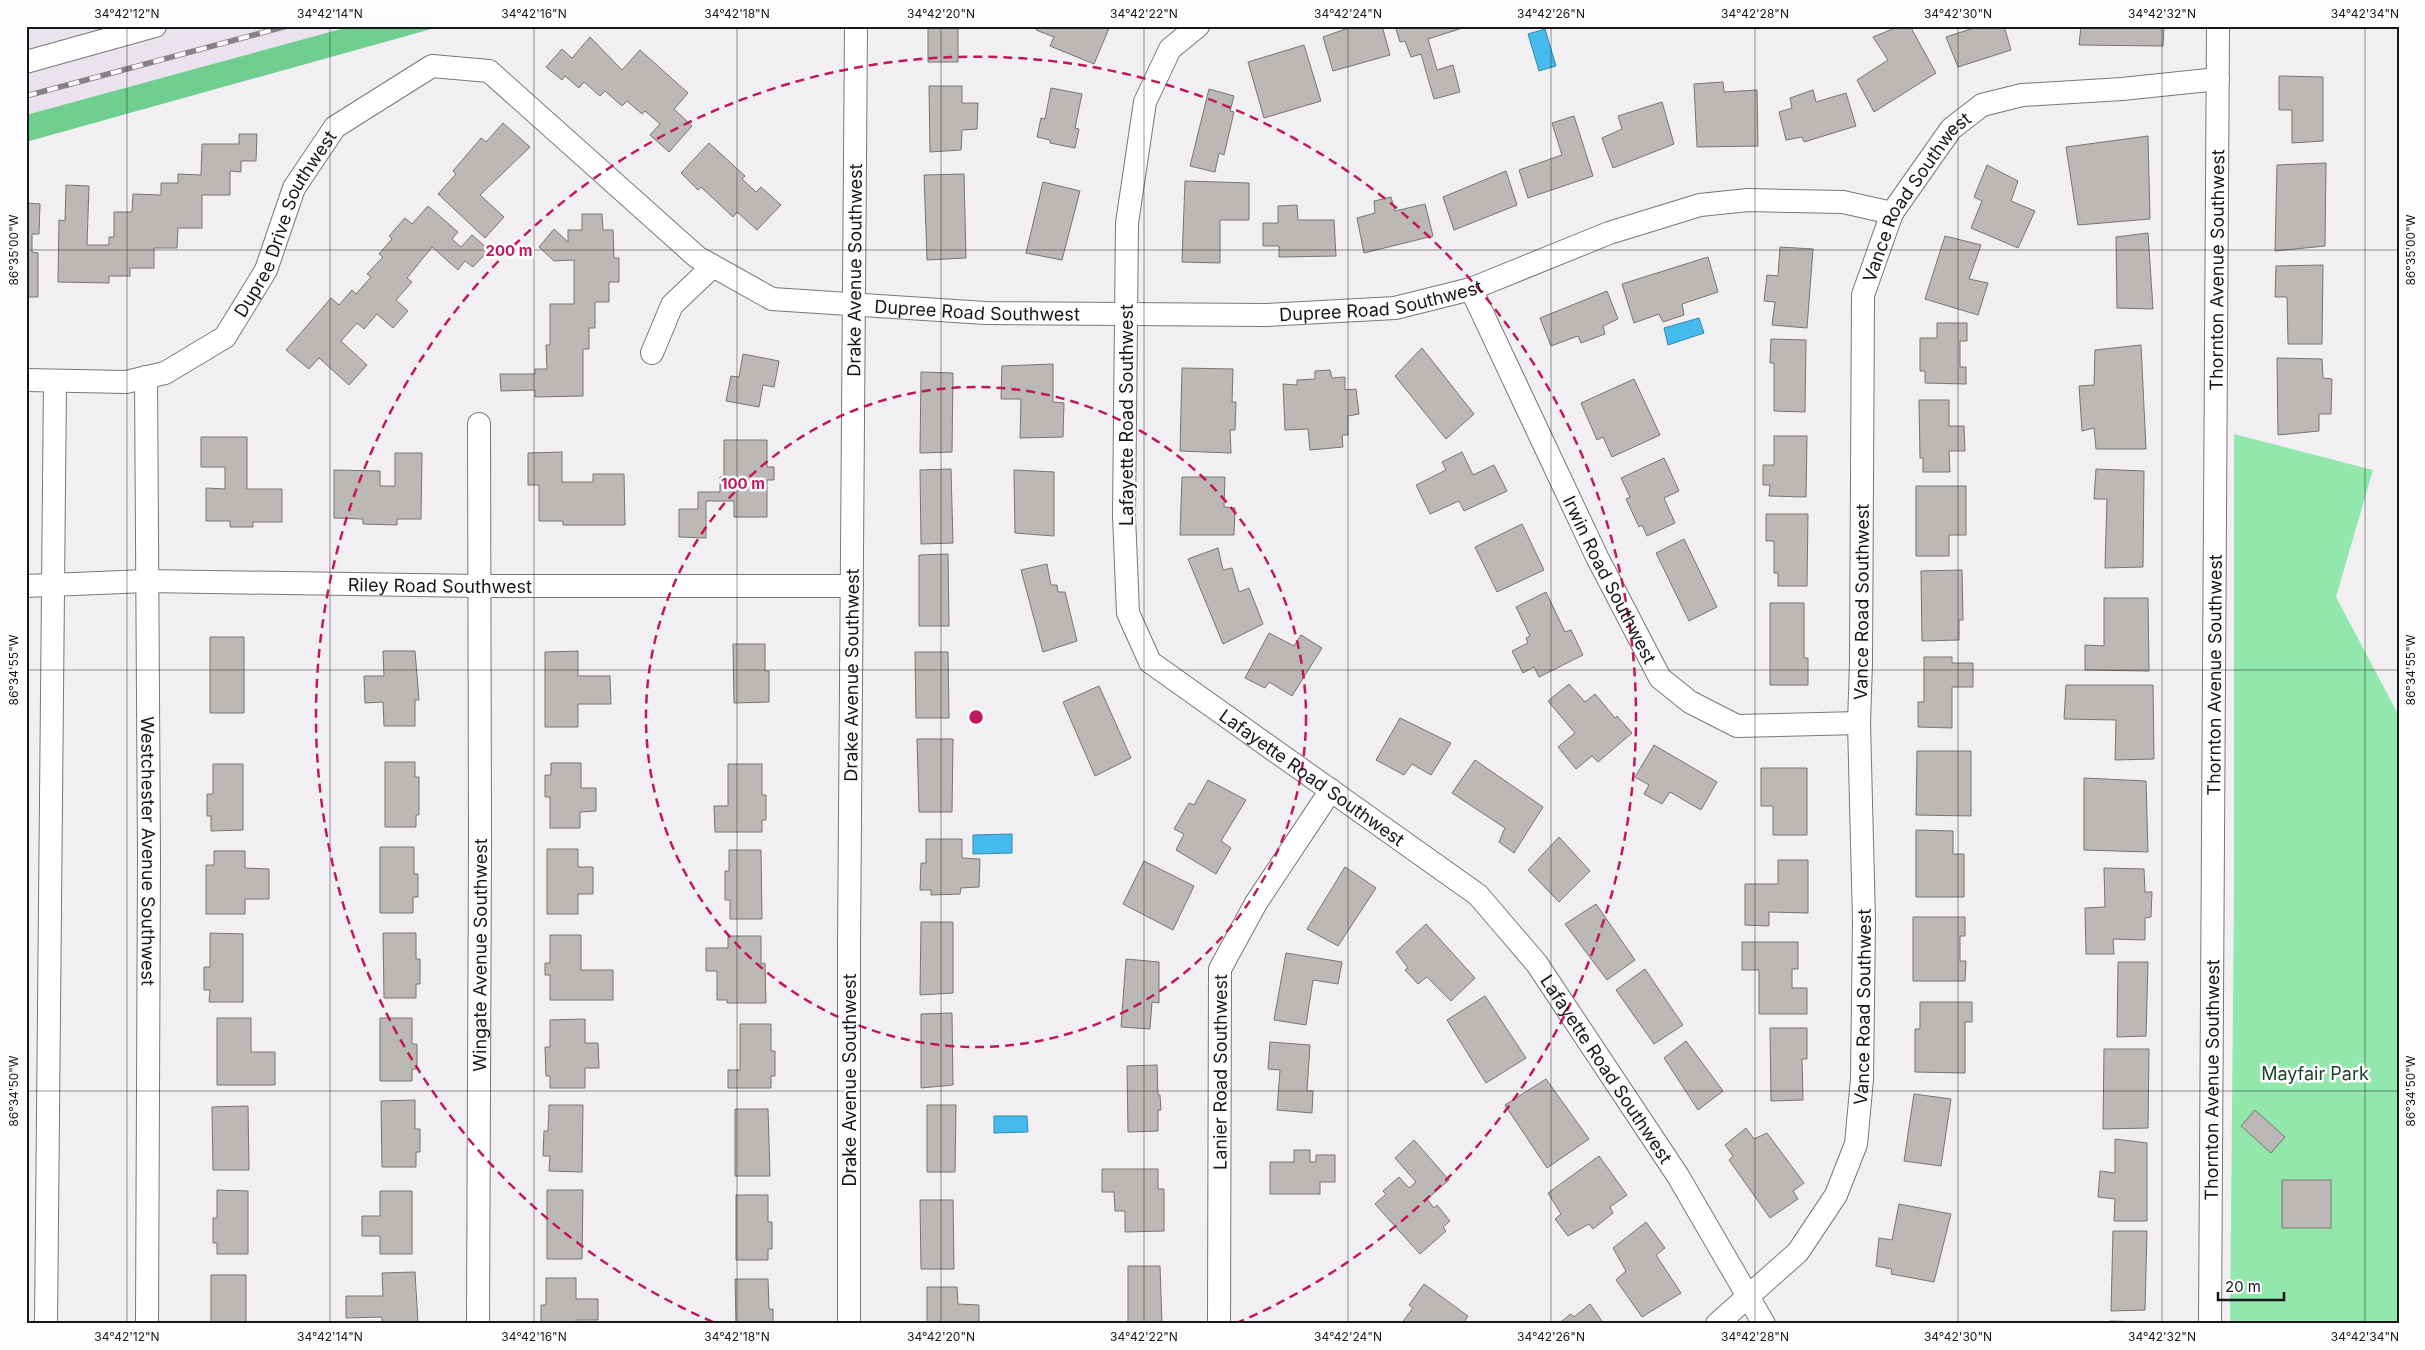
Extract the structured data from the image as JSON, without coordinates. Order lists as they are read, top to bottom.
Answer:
{
  "streets": {
    "street": [
      "Vance Road Southwest",
      "Dupree Drive Southwest",
      "Drake Avenue Southwest",
      "Thornton Avenue Southwest",
      "Dupree Road Southwest",
      "Lafayette Road Southwest",
      "Irwin Road Southwest",
      "Riley Road Southwest",
      "Westchester Avenue Southwest",
      "Wingate Avenue Southwest",
      "Lanier Road Southwest"
    ]
  },
  "crossings": [
    ["Vance Road Southwest", "Thornton Avenue Southwest"],
    ["Vance Road Southwest", "Dupree Road Southwest"],
    ["Vance Road Southwest", "Lafayette Road Southwest"],
    ["Vance Road Southwest", "Irwin Road Southwest"],
    ["Dupree Drive Southwest", "Drake Avenue Southwest"],
    ["Dupree Drive Southwest", "Dupree Road Southwest"],
    ["Dupree Drive Southwest", "Westchester Avenue Southwest"],
    ["Drake Avenue Southwest", "Dupree Road Southwest"],
    ["Drake Avenue Southwest", "Riley Road Southwest"],
    ["Dupree Road Southwest", "Lafayette Road Southwest"],
    ["Dupree Road Southwest", "Irwin Road Southwest"],
    ["Lafayette Road Southwest", "Lanier Road Southwest"],
    ["Riley Road Southwest", "Westchester Avenue Southwest"],
    ["Riley Road Southwest", "Wingate Avenue Southwest"]
  ],
  "parks": ["Mayfair Park"],
  "scale_bar": "20 m",
  "coordinates": [
    "34°42'12\"N",
    "34°42'14\"N",
    "34°42'16\"N",
    "34°42'18\"N",
    "34°42'20\"N",
    "34°42'22\"N",
    "34°42'24\"N",
    "34°42'26\"N",
    "34°42'28\"N",
    "34°42'30\"N",
    "34°42'32\"N",
    "34°42'34\"N",
    "86°35'00\"W",
    "86°34'55\"W",
    "86°34'50\"W"
  ],
  "rings": ["200 m", "100 m"]
}
